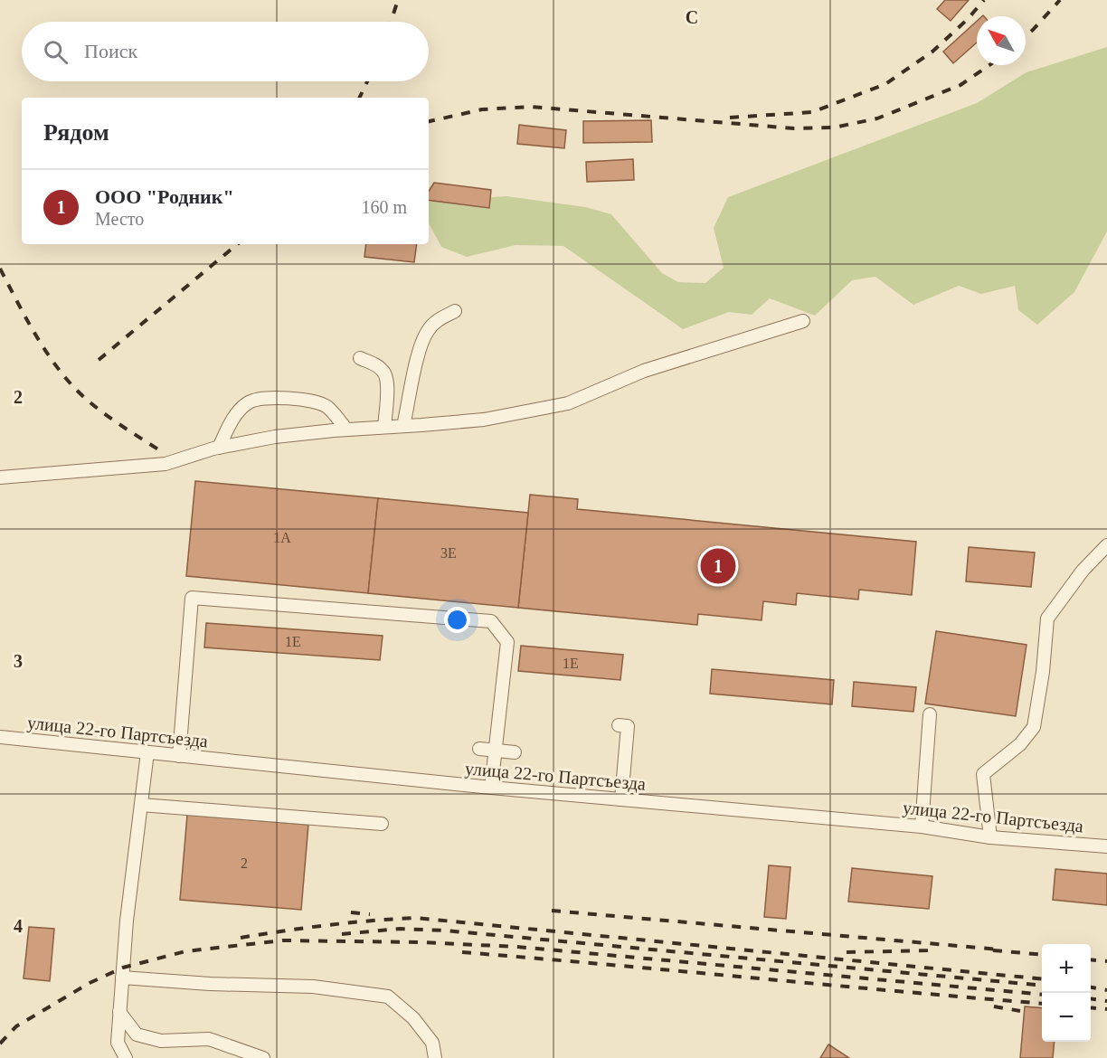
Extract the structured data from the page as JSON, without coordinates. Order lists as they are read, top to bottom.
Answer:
{
  "streets": {
    "street": ["улица 22-го Партсъезда"]
  },
  "house_numbers": [
    "1А",
    "3Е",
    "1Е",
    "1Е",
    "2"
  ],
  "north": "top left",
  "page": {
    "search": "Поиск",
    "heading": "Рядом",
    "list": [
      {
        "mark": "1",
        "name": "ООО \"Родник\"",
        "note": "Место",
        "value": "160 m"
      }
    ],
    "pins": "1",
    "map_buttons": ["+", "−"]
  },
  "grid": {
    "columns": ["C"],
    "rows": ["2", "3", "4"]
  }
}
